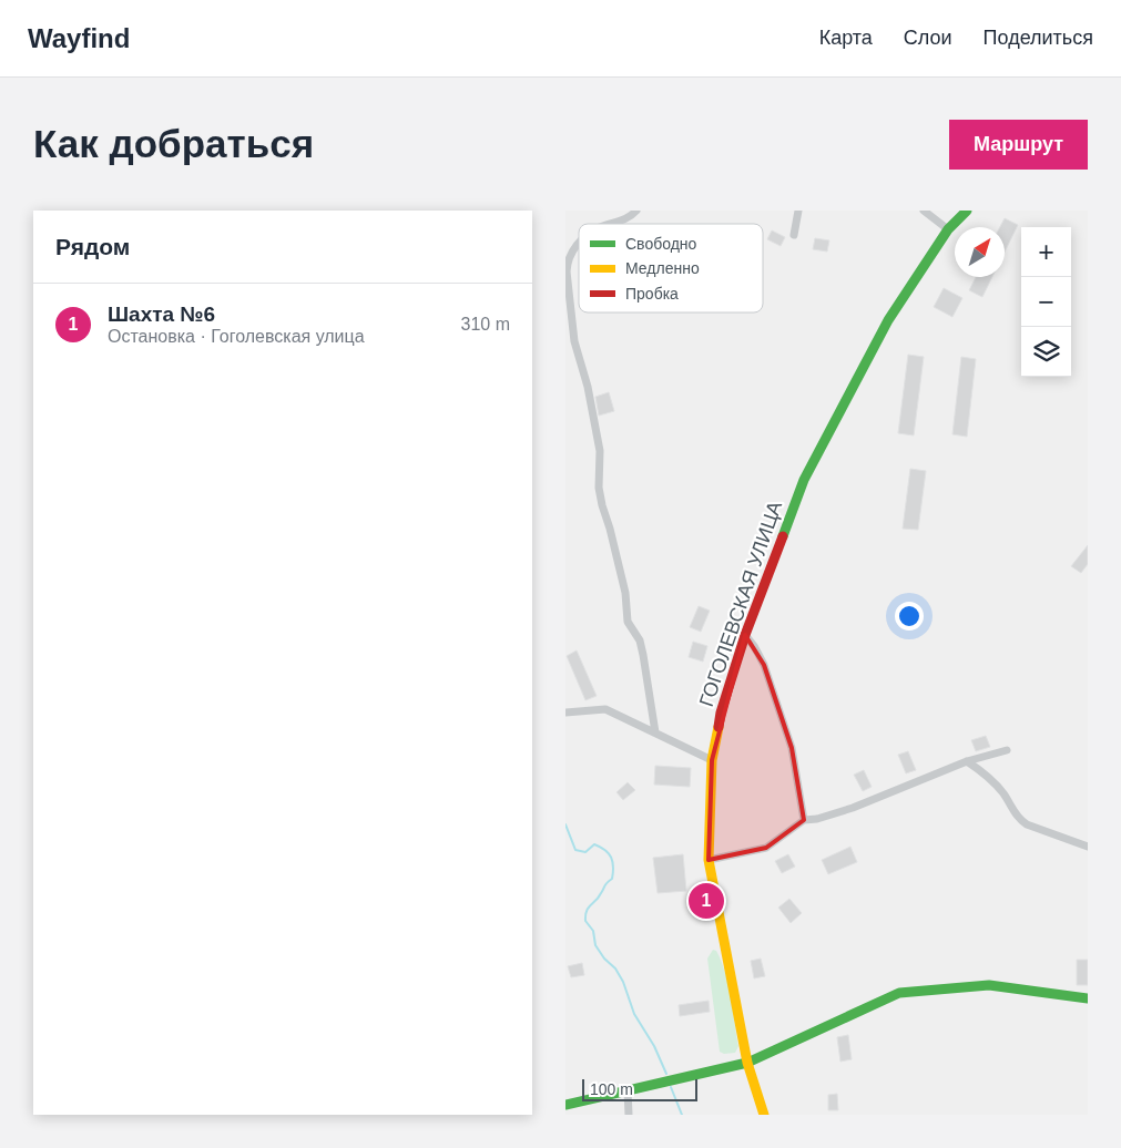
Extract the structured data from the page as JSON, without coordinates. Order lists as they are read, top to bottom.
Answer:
{
  "streets": {
    "main road": ["ГОГОЛЕВСКАЯ УЛИЦА"]
  },
  "legend": ["Свободно", "Медленно", "Пробка"],
  "scale_bar": "100 m",
  "north": "top right",
  "page": {
    "header": "Wayfind",
    "nav": ["Карта", "Слои", "Поделиться"],
    "buttons": "Маршрут",
    "title": "Как добраться",
    "heading": "Рядом",
    "map_buttons": ["+", "−"],
    "list": [
      {
        "mark": "1",
        "name": "Шахта №6",
        "note": "Остановка · Гоголевская улица",
        "value": "310 m"
      }
    ],
    "pins": "1",
    "scale": "100 m"
  }
}
